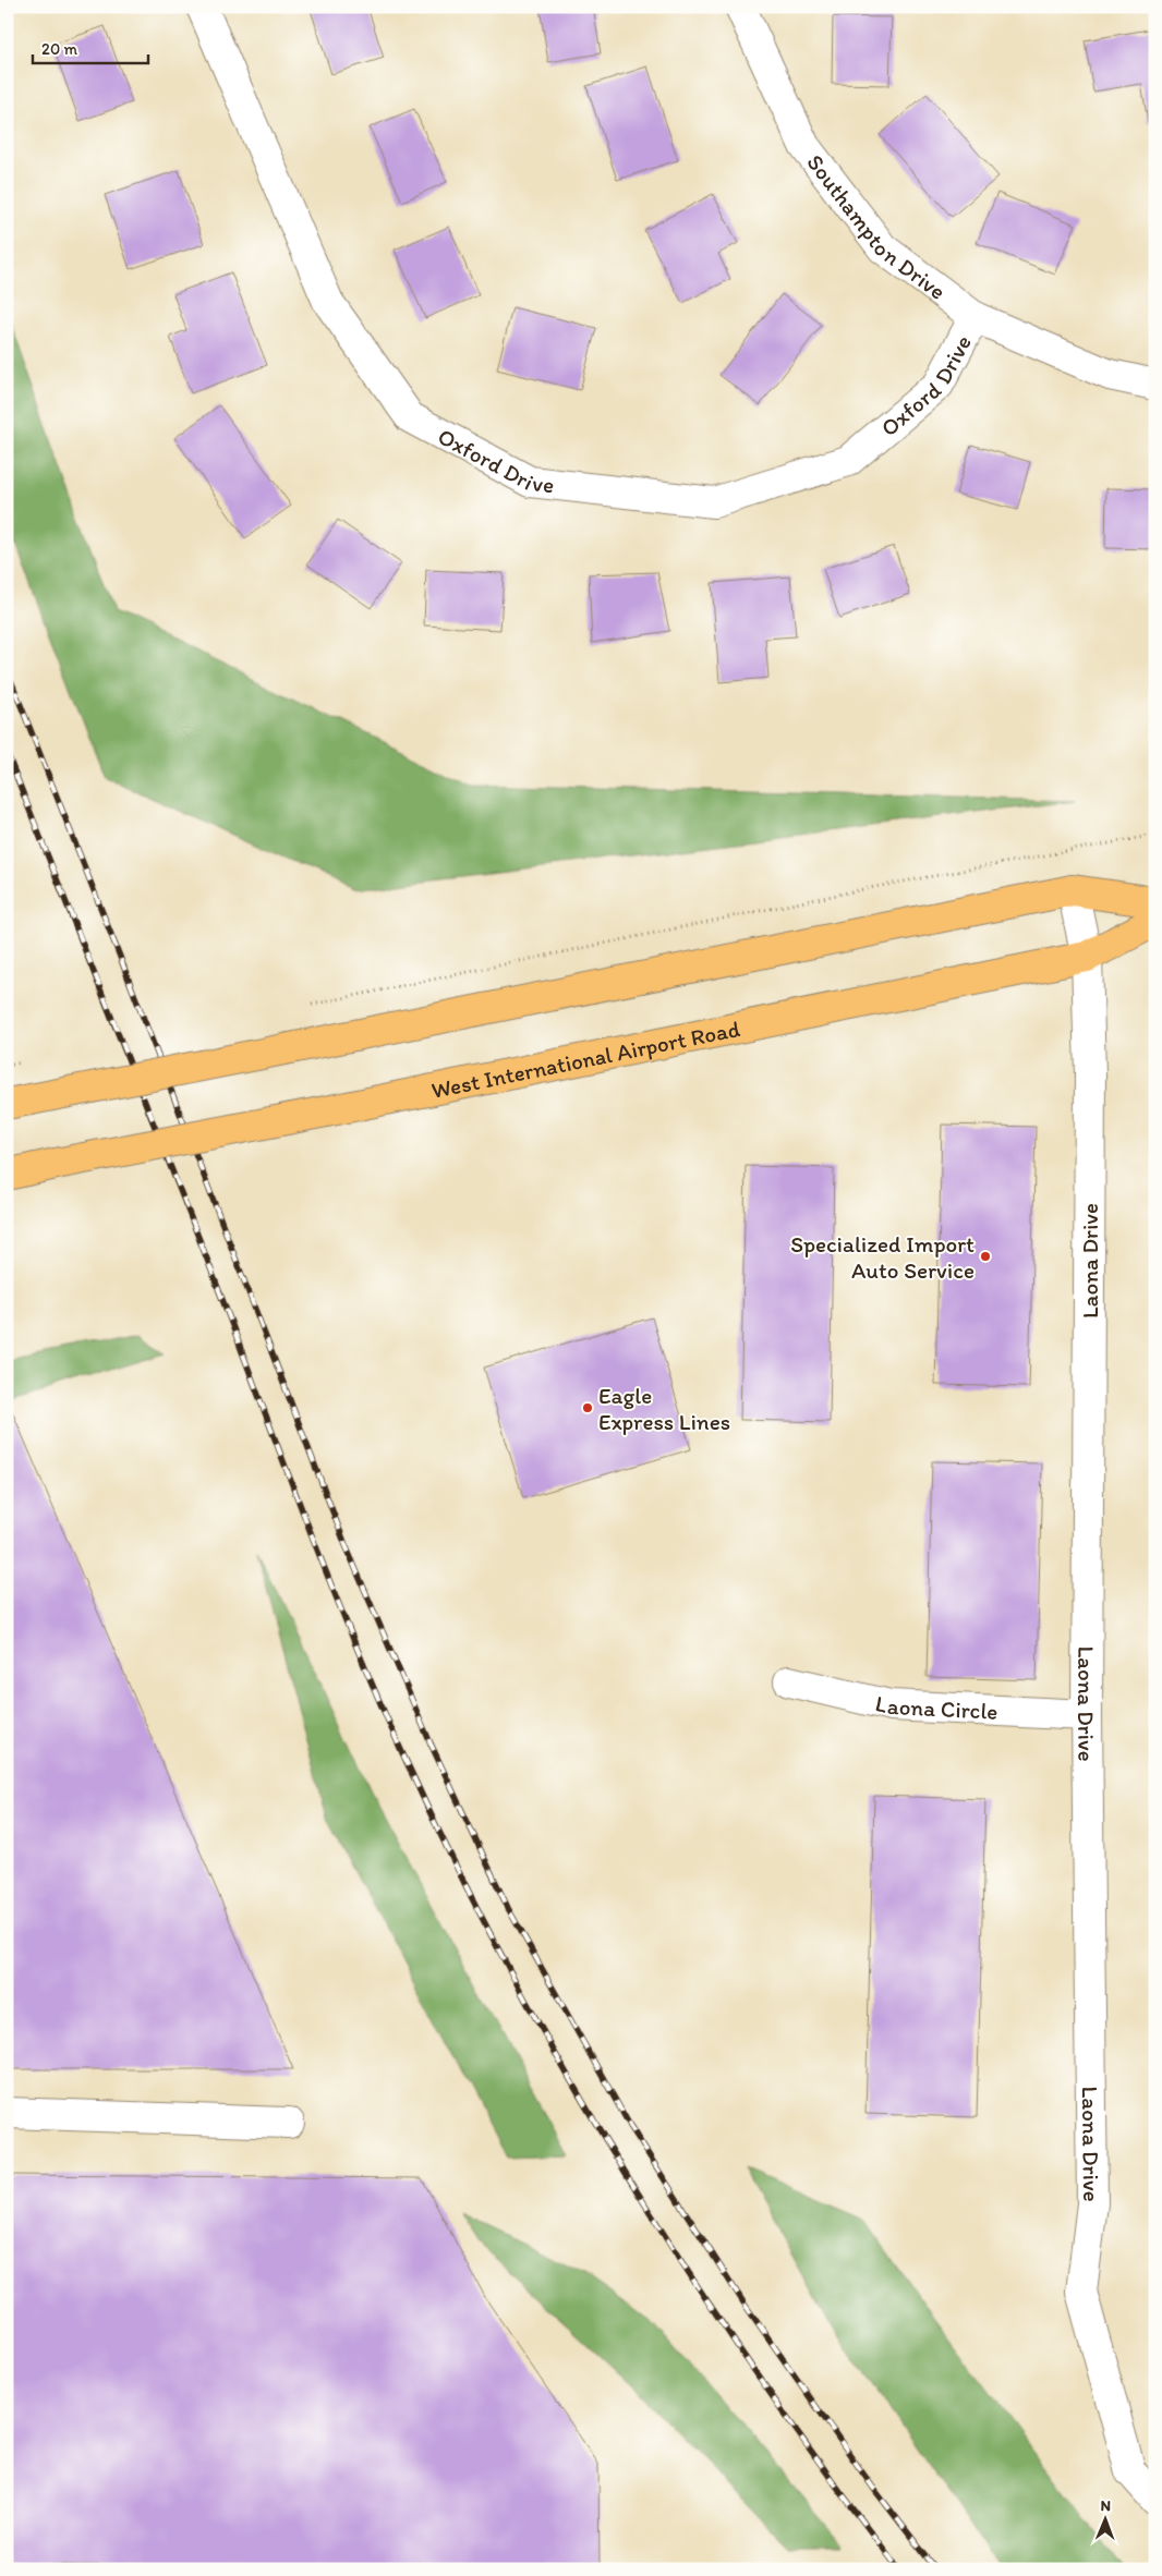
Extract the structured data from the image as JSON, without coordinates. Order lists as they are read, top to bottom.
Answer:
{
  "streets": {
    "main road": ["West International Airport Road"],
    "street": [
      "Southampton Drive",
      "Oxford Drive",
      "Laona Drive",
      "Laona Circle"
    ]
  },
  "crossings": [
    ["Southampton Drive", "Oxford Drive"],
    ["West International Airport Road", "Laona Drive"],
    ["Laona Drive", "Laona Circle"]
  ],
  "places": ["Specialized Import Auto Service", "Eagle Express Lines"],
  "scale_bar": "20 m",
  "north": "top"
}
